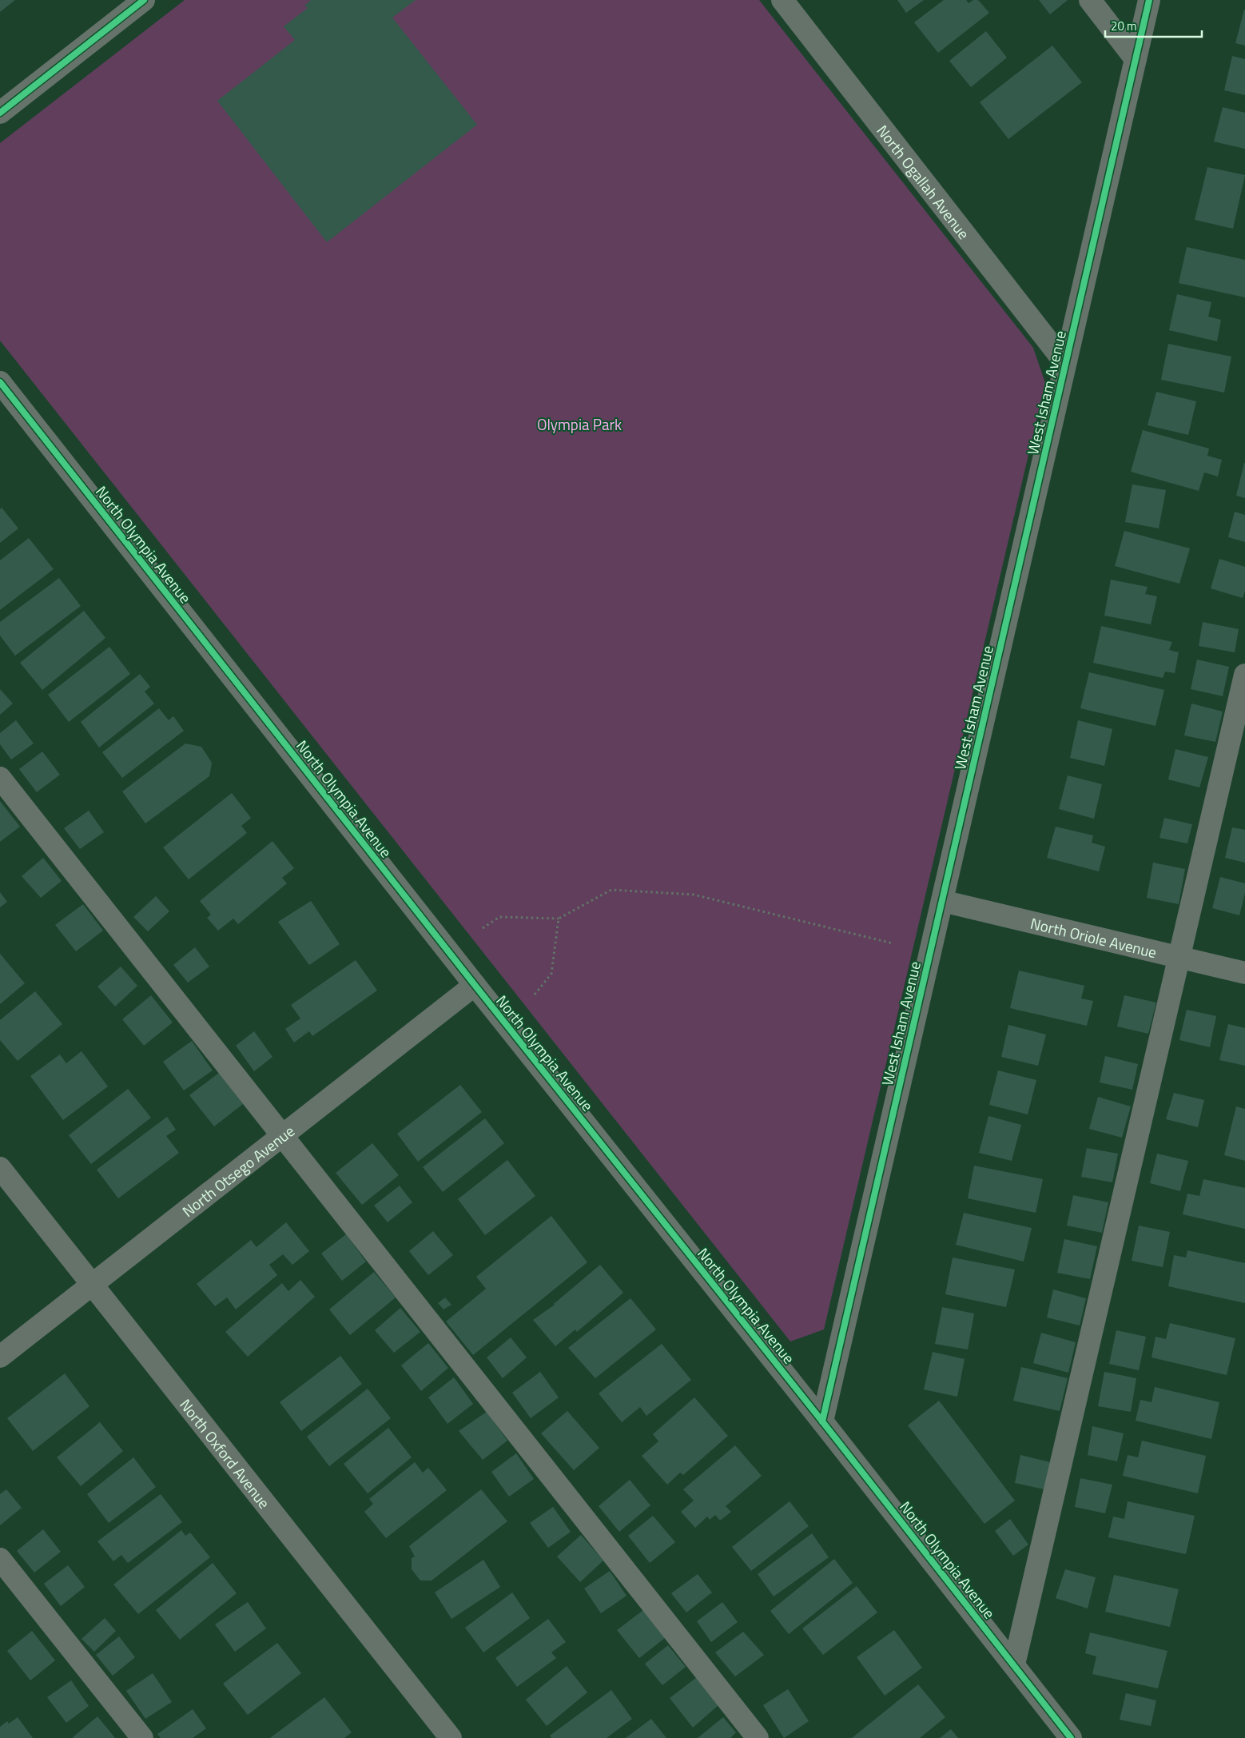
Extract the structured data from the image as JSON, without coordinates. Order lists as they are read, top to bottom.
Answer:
{
  "streets": {
    "street": [
      "North Ogallah Avenue",
      "West Isham Avenue",
      "North Olympia Avenue",
      "North Oriole Avenue",
      "North Otsego Avenue",
      "North Oxford Avenue"
    ]
  },
  "crossings": [
    ["North Ogallah Avenue", "West Isham Avenue"],
    ["West Isham Avenue", "North Olympia Avenue"],
    ["West Isham Avenue", "North Oriole Avenue"],
    ["North Olympia Avenue", "North Otsego Avenue"],
    ["North Otsego Avenue", "North Oxford Avenue"]
  ],
  "parks": ["Olympia Park"],
  "scale_bar": "20 m"
}
